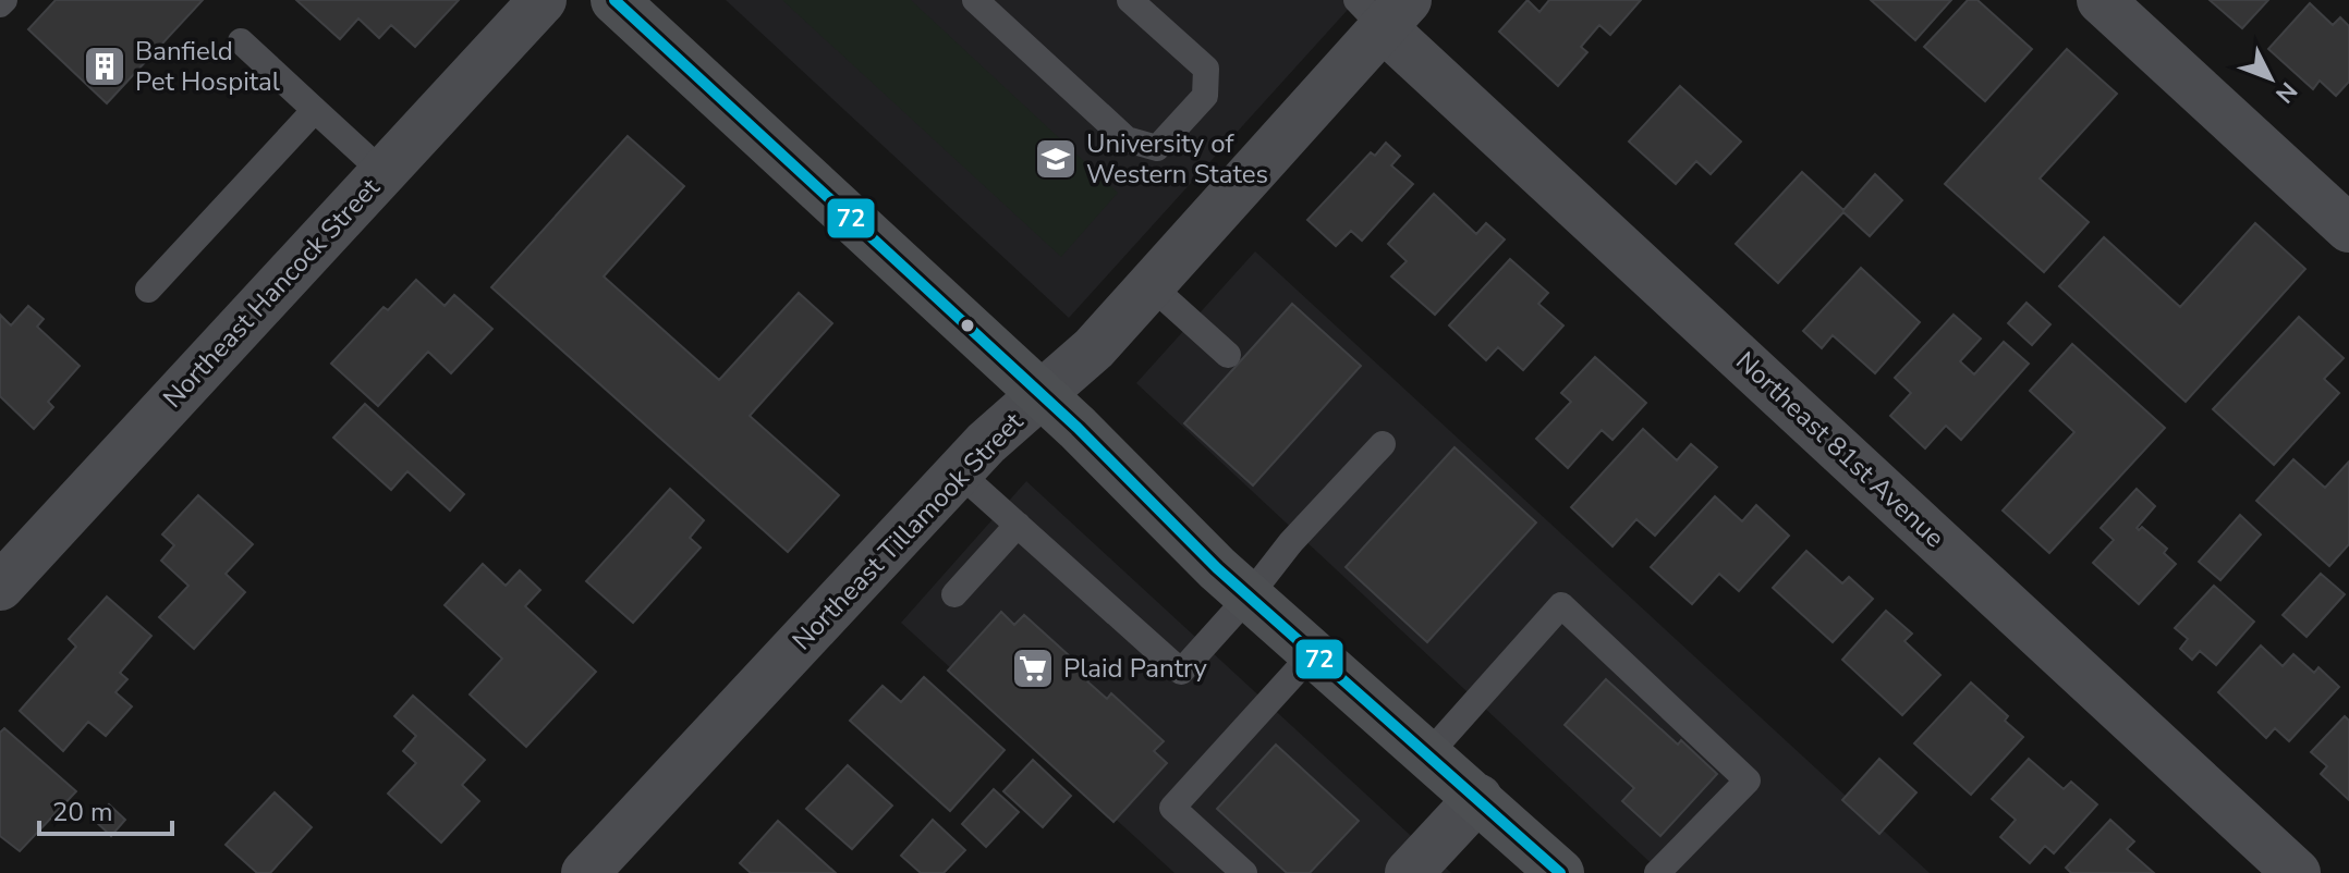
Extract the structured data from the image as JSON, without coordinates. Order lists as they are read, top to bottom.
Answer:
{
  "streets": {
    "street": ["Northeast Hancock Street", "Northeast 81st Avenue", "Northeast Tillamook Street"]
  },
  "crossings": [
    ["Northeast 81st Avenue", "Northeast Tillamook Street"]
  ],
  "places": {
    "building": ["Banfield Pet Hospital"],
    "school or university": ["University of Western States"],
    "supermarket": ["Plaid Pantry"]
  },
  "lines": ["transit line 72"],
  "scale_bar": "20 m",
  "north": "bottom right"
}
